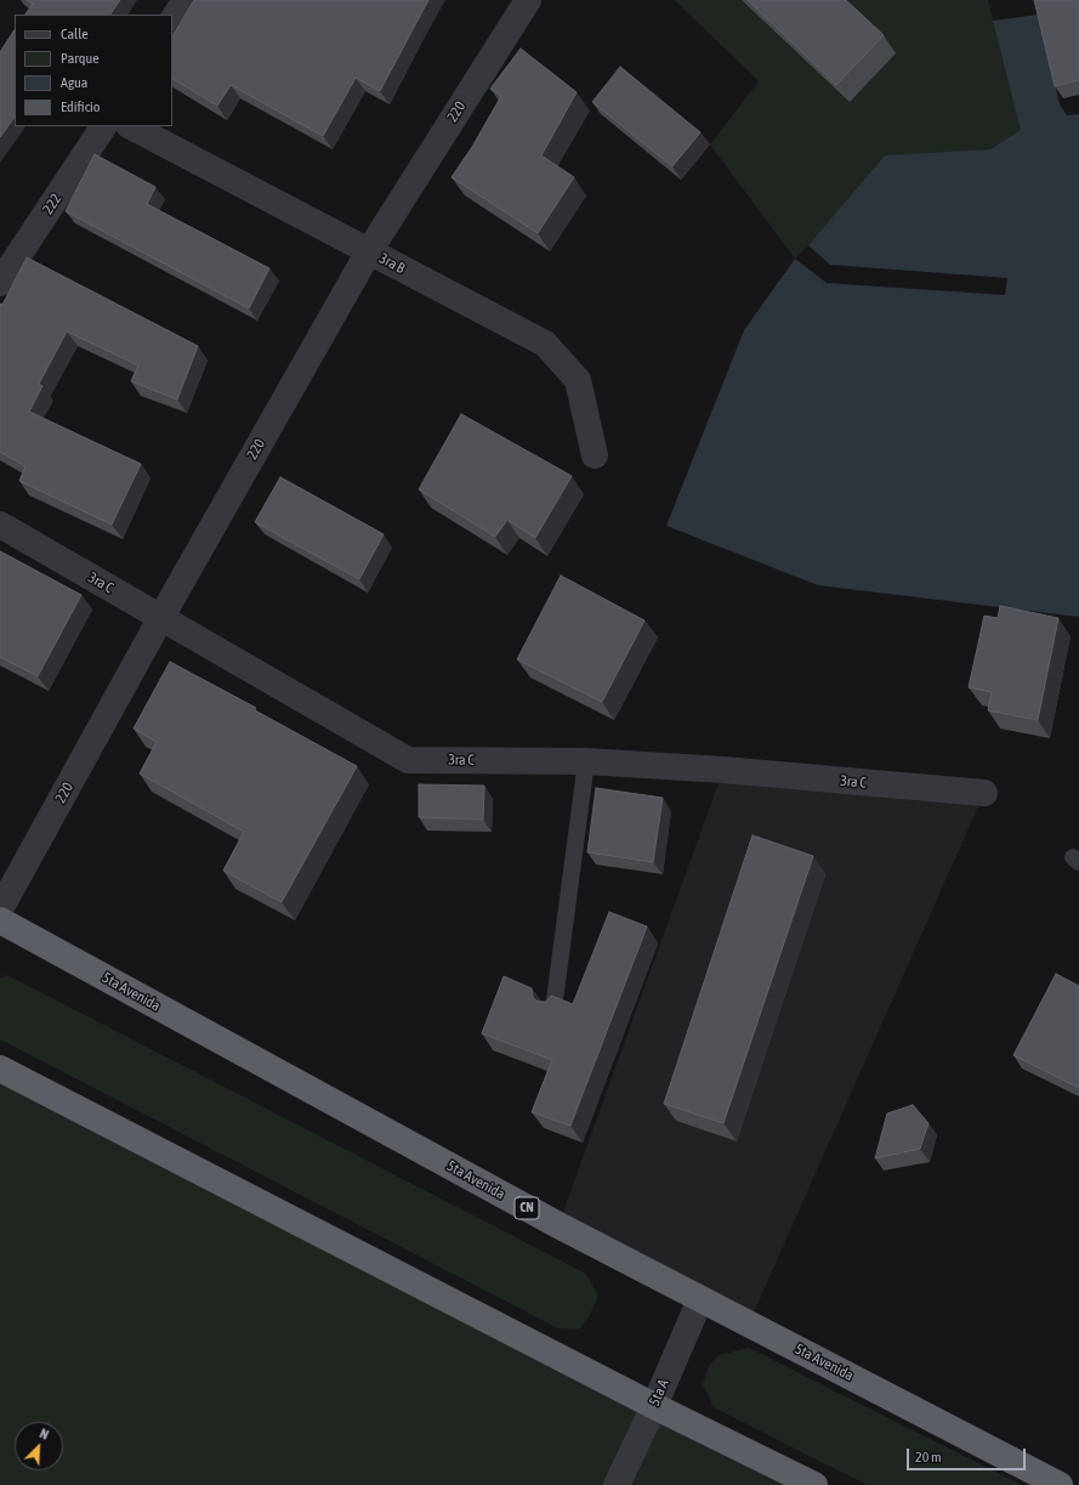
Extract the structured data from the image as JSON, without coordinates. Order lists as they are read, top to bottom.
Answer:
{
  "streets": {
    "highway": ["5ta Avenida", "CN"],
    "street": [
      "220",
      "222",
      "3ra B",
      "3ra C",
      "5ta A"
    ]
  },
  "crossings": [
    ["220", "3ra B"],
    ["220", "3ra C"],
    ["5ta Avenida", "5ta A"]
  ],
  "legend": [
    "Calle",
    "Parque",
    "Agua",
    "Edificio"
  ],
  "scale_bar": "20 m",
  "north": "top right"
}
